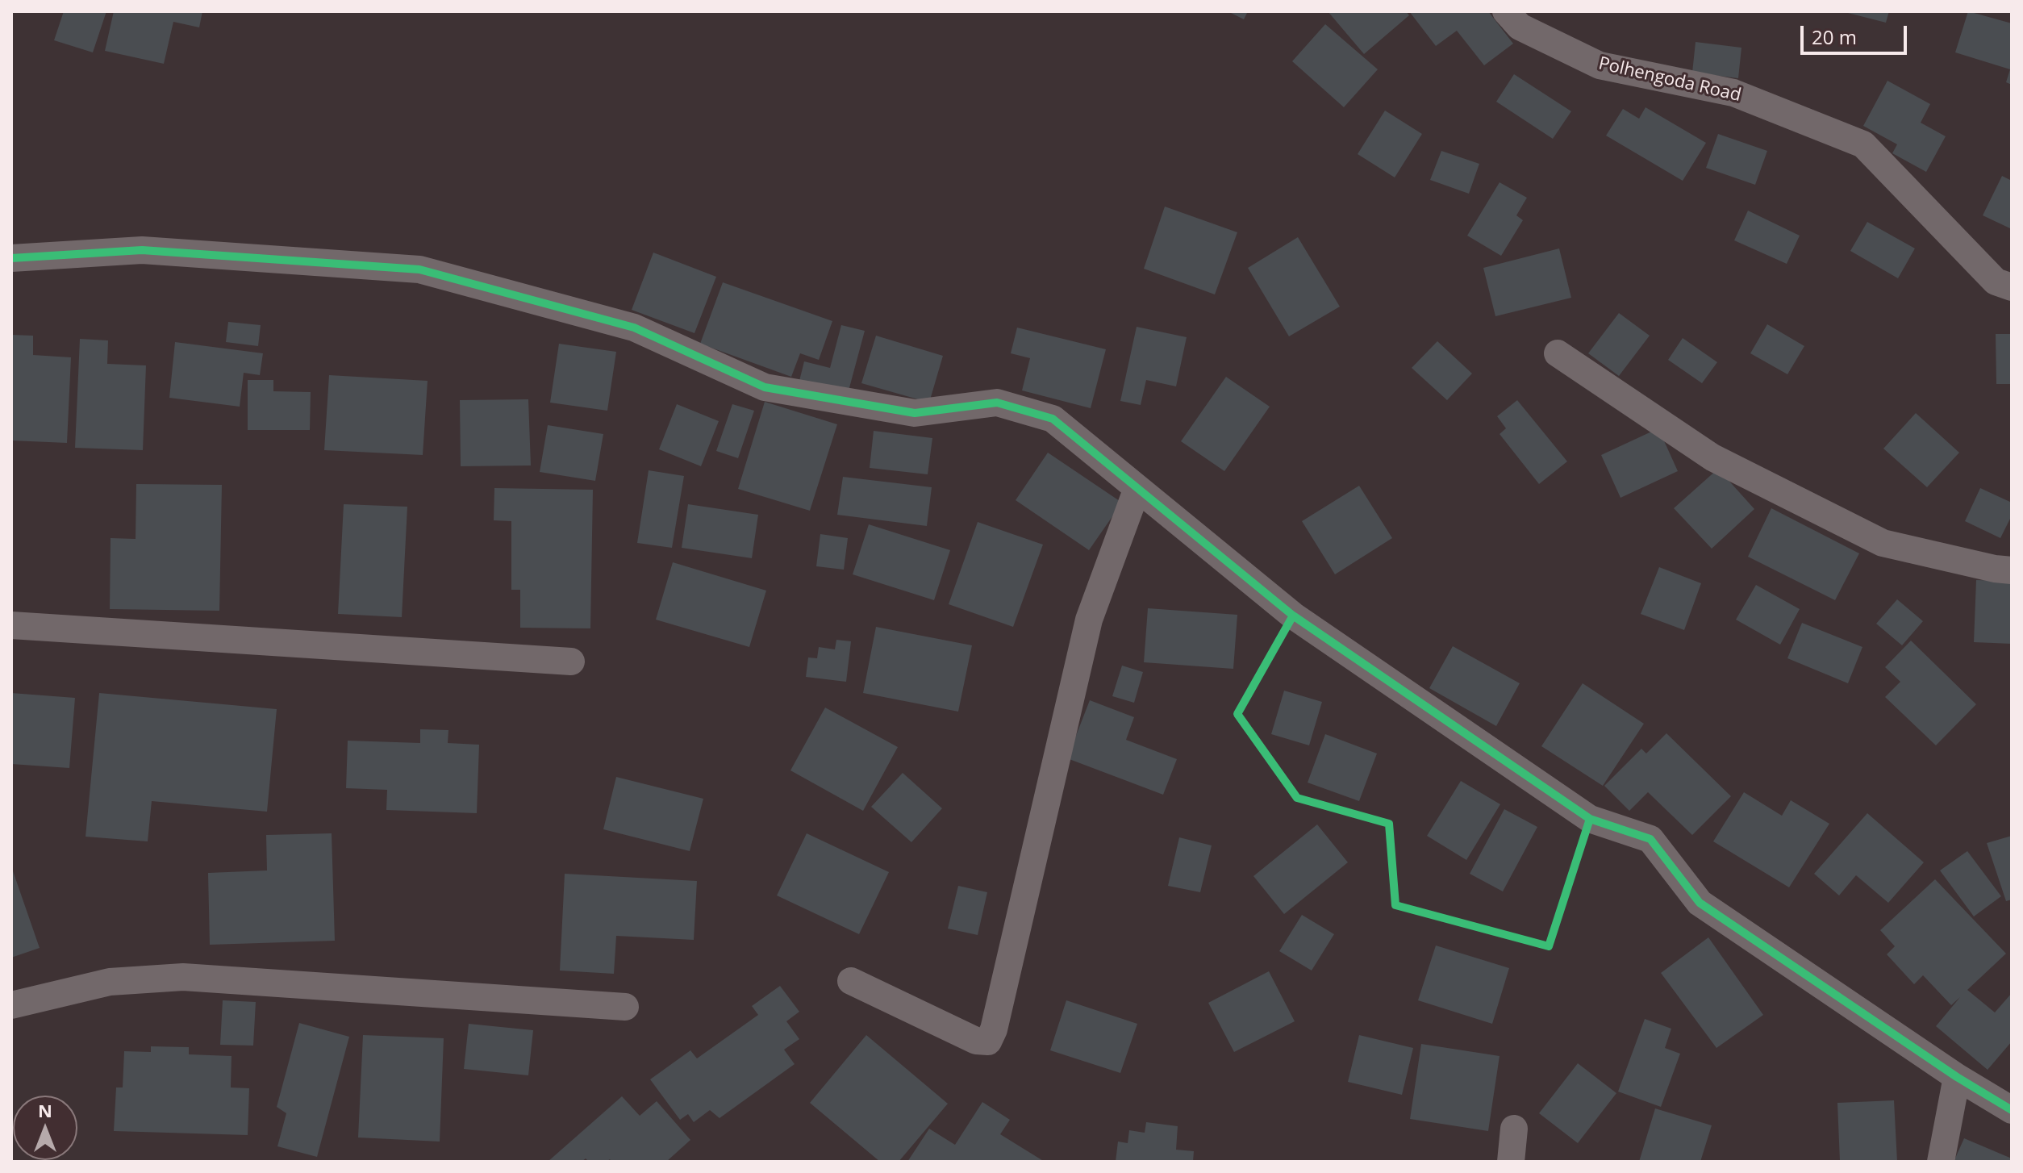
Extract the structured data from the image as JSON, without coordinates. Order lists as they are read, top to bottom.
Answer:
{
  "streets": {
    "street": ["Polhengoda Road"]
  },
  "scale_bar": "20 m",
  "north": "top"
}
